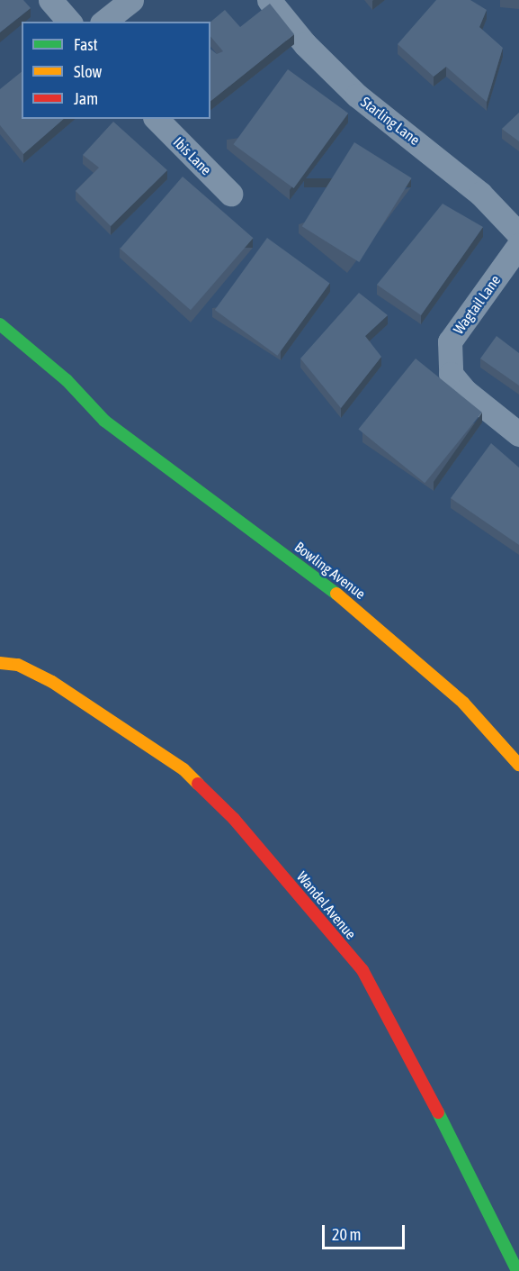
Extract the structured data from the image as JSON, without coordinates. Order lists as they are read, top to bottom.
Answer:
{
  "streets": {
    "street": [
      "Starling Lane",
      "Ibis Lane",
      "Wagtail Lane",
      "Bowling Avenue",
      "Wandel Avenue"
    ]
  },
  "legend": ["Fast", "Slow", "Jam"],
  "scale_bar": "20 m"
}
